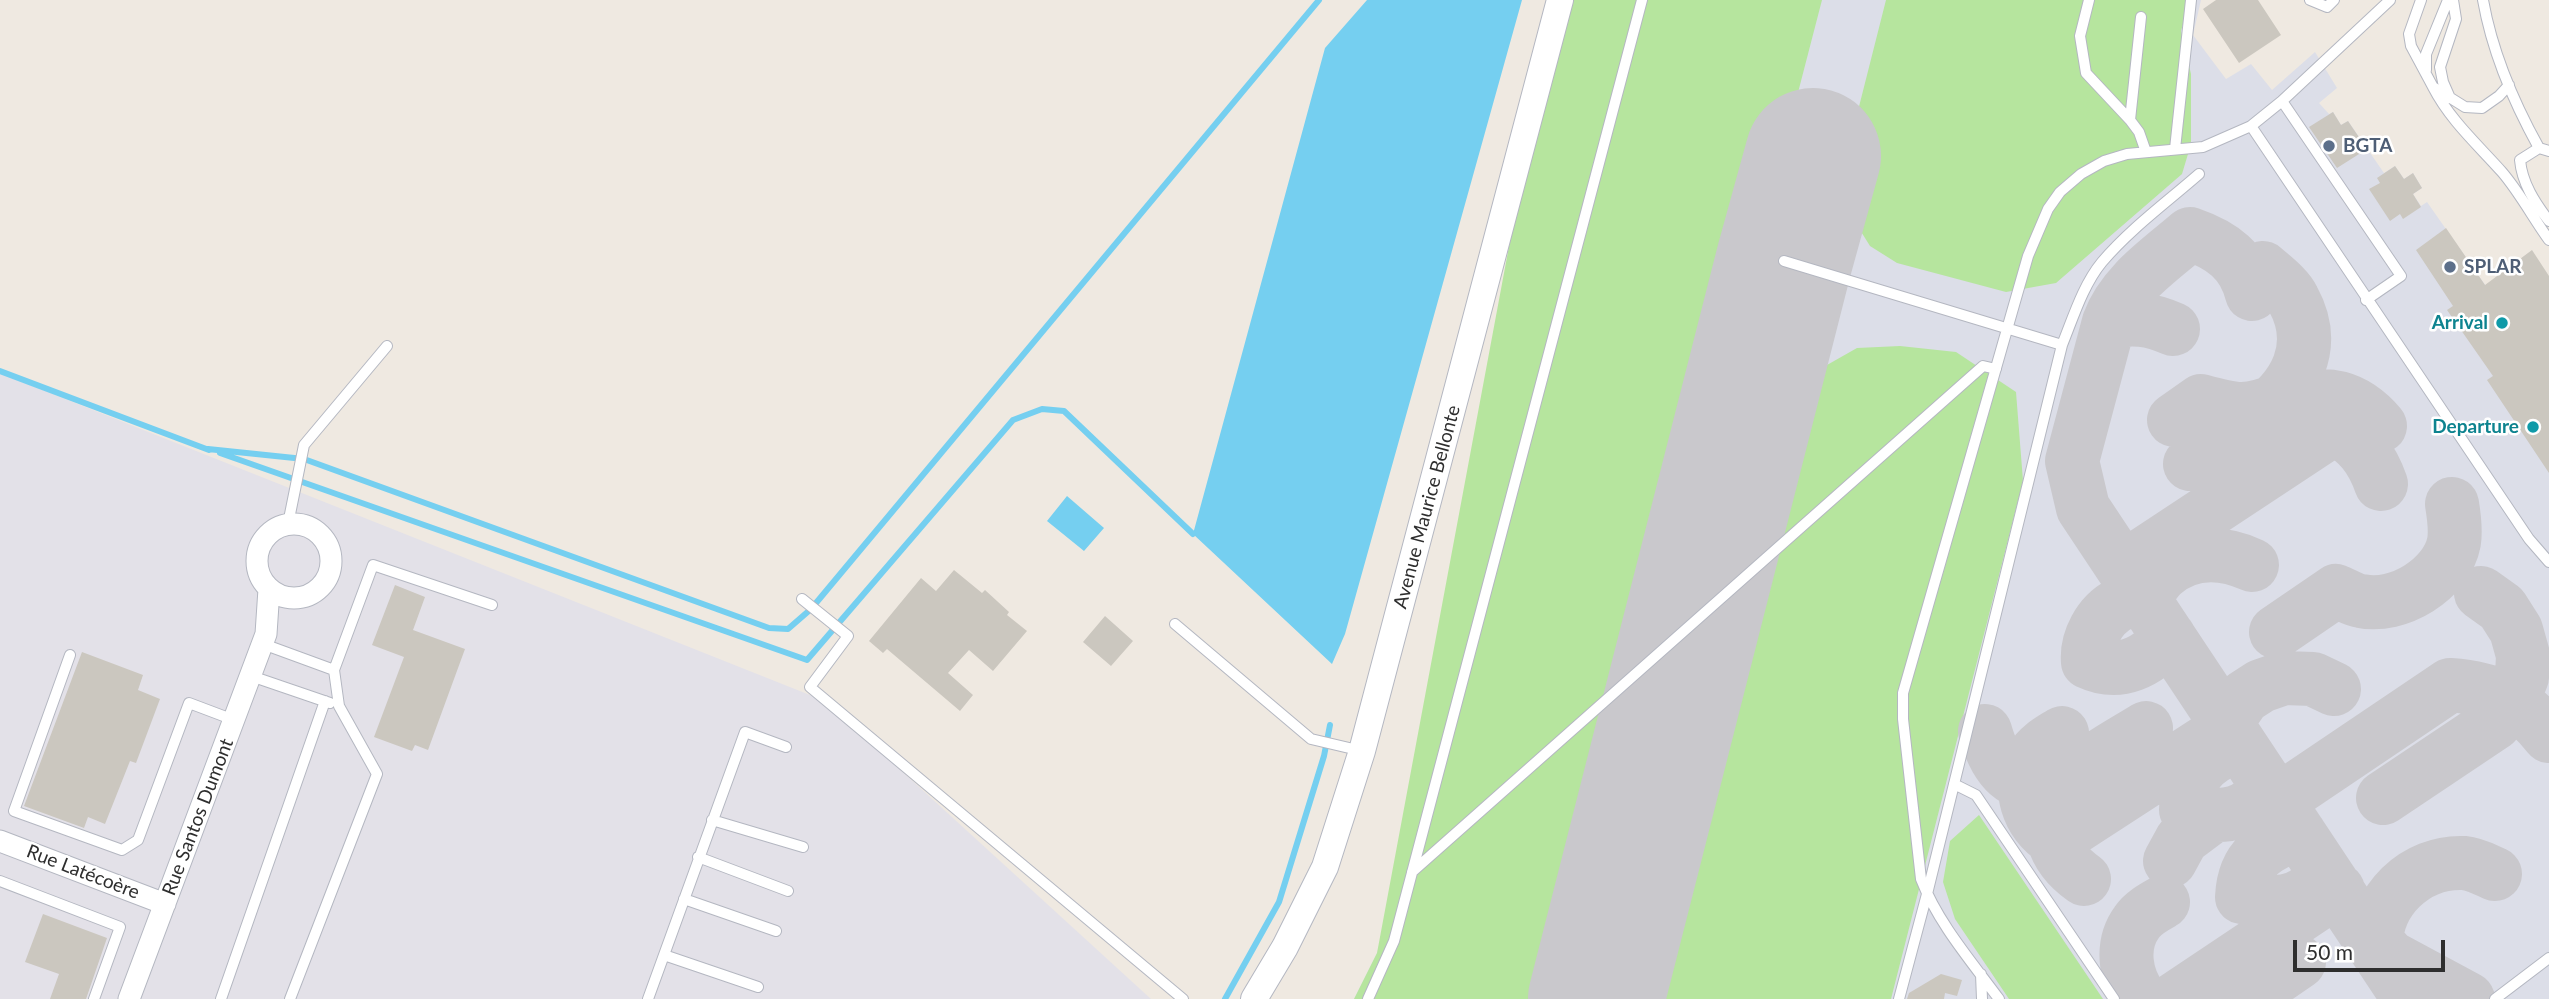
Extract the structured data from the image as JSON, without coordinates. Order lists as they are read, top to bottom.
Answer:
{
  "streets": {
    "street": ["Avenue Maurice Bellonte", "Rue Santos Dumont", "Rue Latécoère"]
  },
  "crossings": [
    ["Rue Santos Dumont", "Rue Latécoère"]
  ],
  "places": [
    "BGTA",
    "SPLAR",
    "Arrival",
    "Departure"
  ],
  "scale_bar": "50 m"
}
